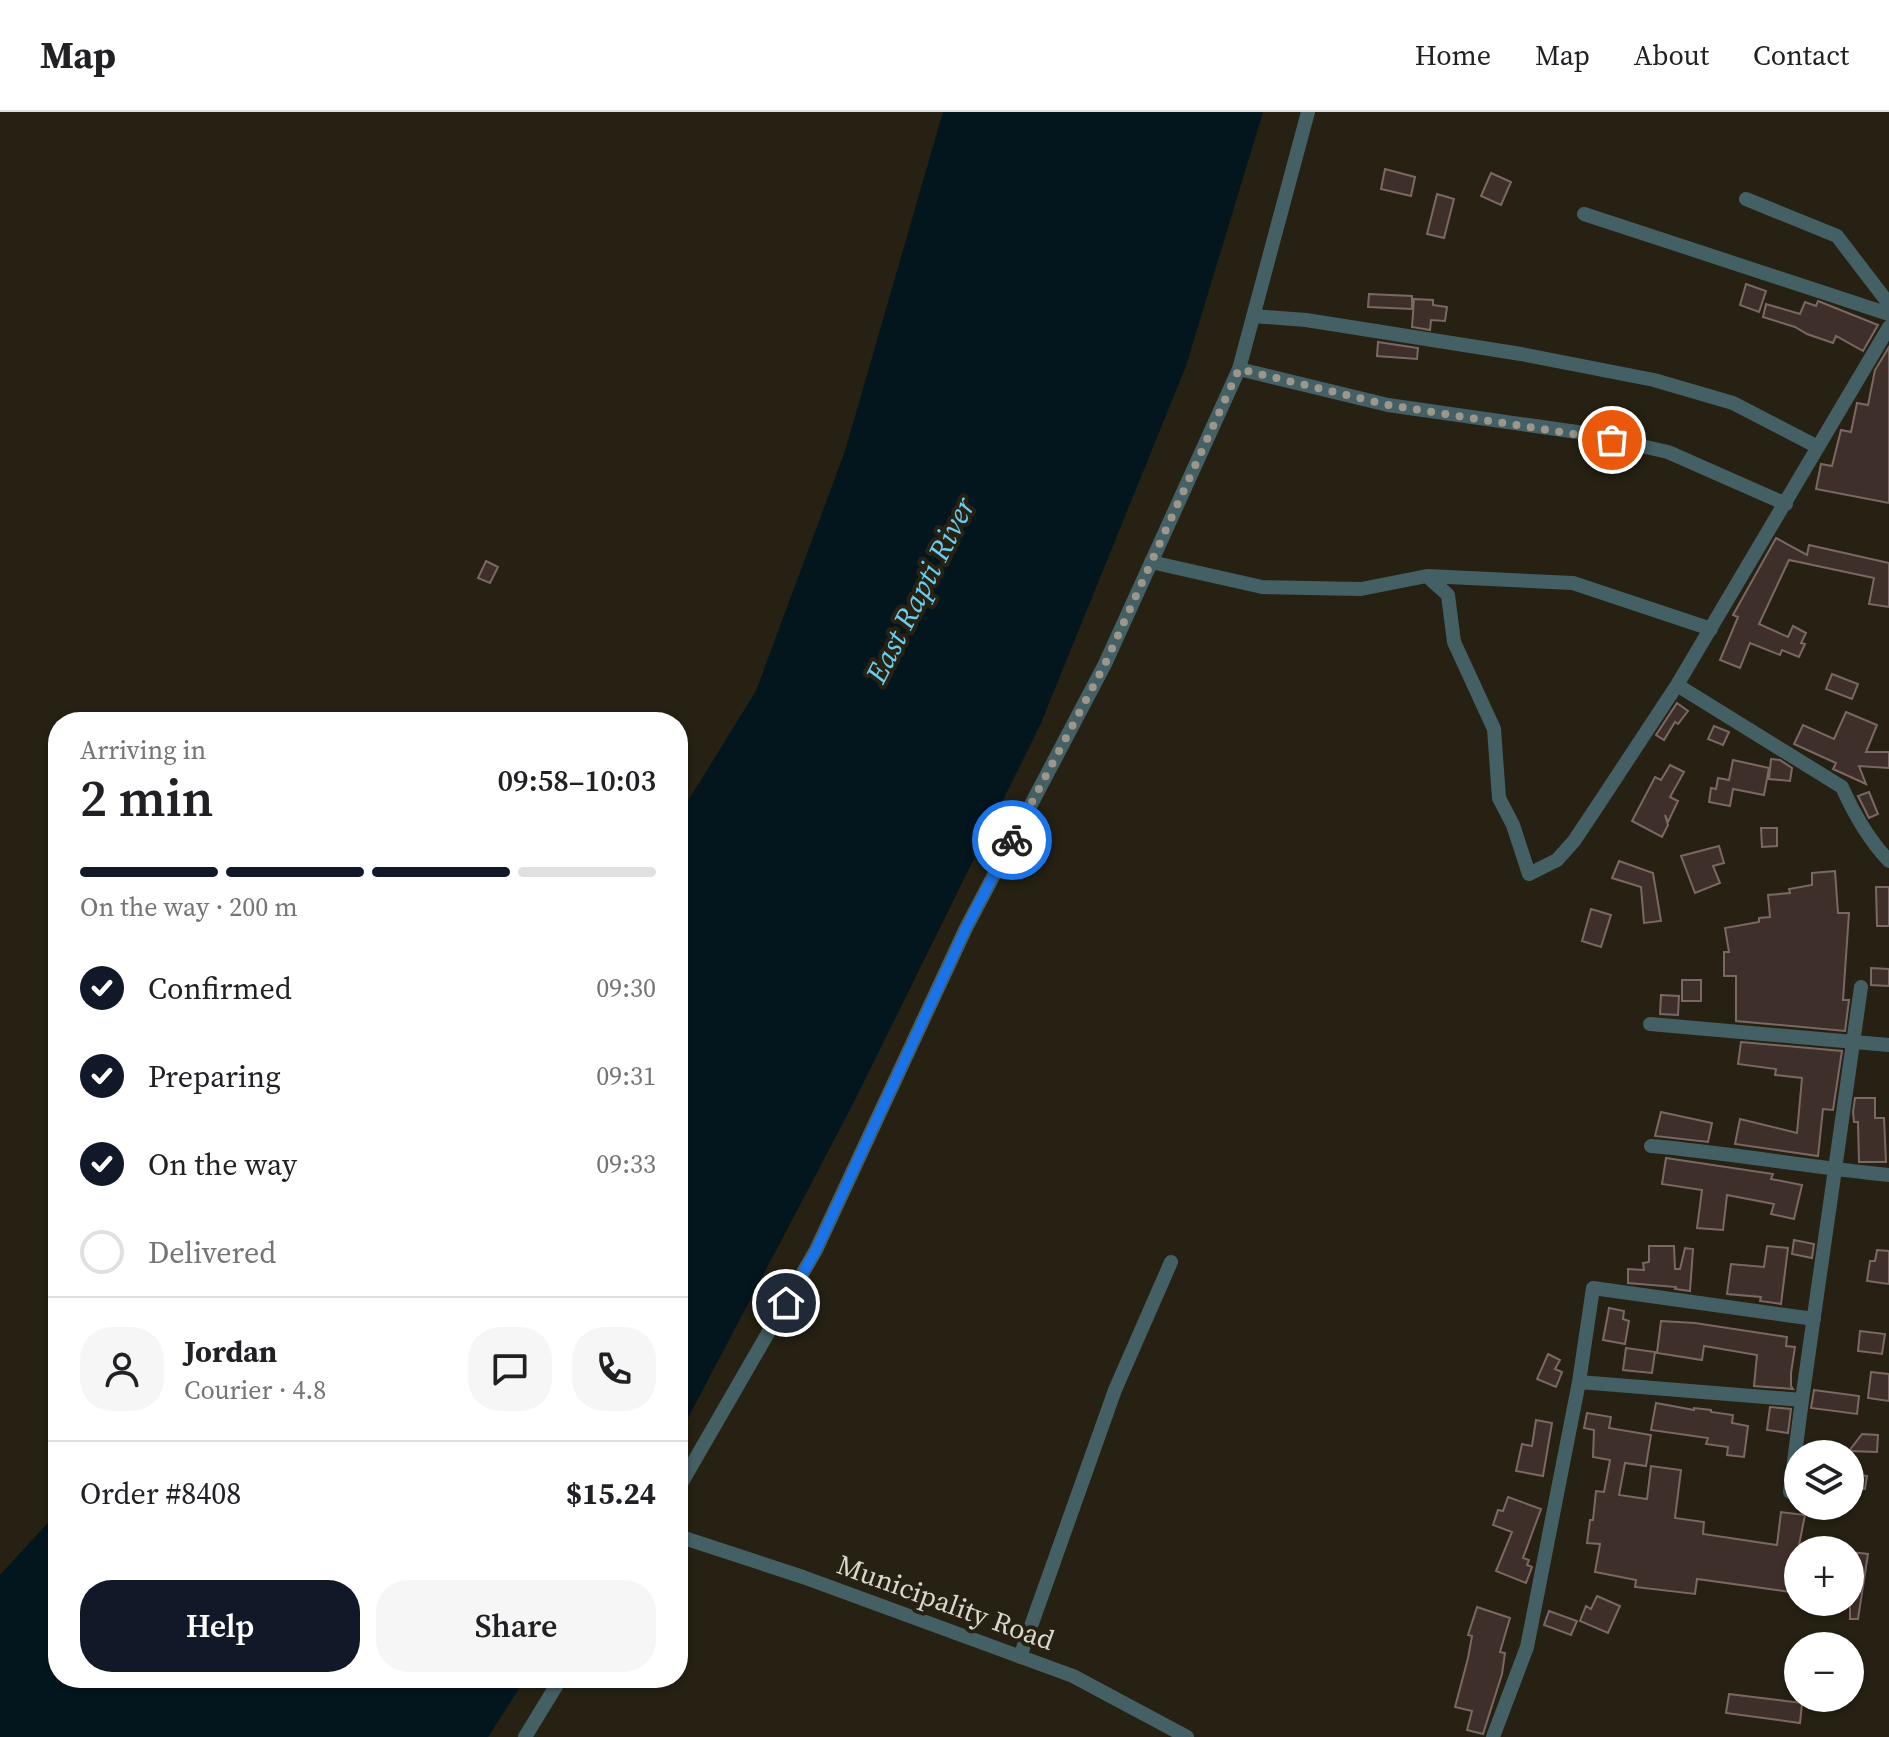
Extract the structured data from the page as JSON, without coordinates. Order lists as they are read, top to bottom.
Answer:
{
  "streets": {
    "street": ["Municipality Road"]
  },
  "water": ["East Rapti River"],
  "page": {
    "header": "Map",
    "nav": [
      "Home",
      "Map",
      "About",
      "Contact"
    ],
    "heading": ["2 min", "Arriving in", "09:58–10:03"],
    "panel": [
      "Jordan",
      "Courier · 4.8",
      "Order #8408",
      "$15.24"
    ],
    "bar": "On the way · 200 m",
    "list": [
      ["Confirmed", "09:30"],
      ["Preparing", "09:31"],
      ["On the way", "09:33"],
      "Delivered"
    ],
    "map_buttons": ["+", "−"],
    "buttons": ["Help", "Share"]
  }
}
